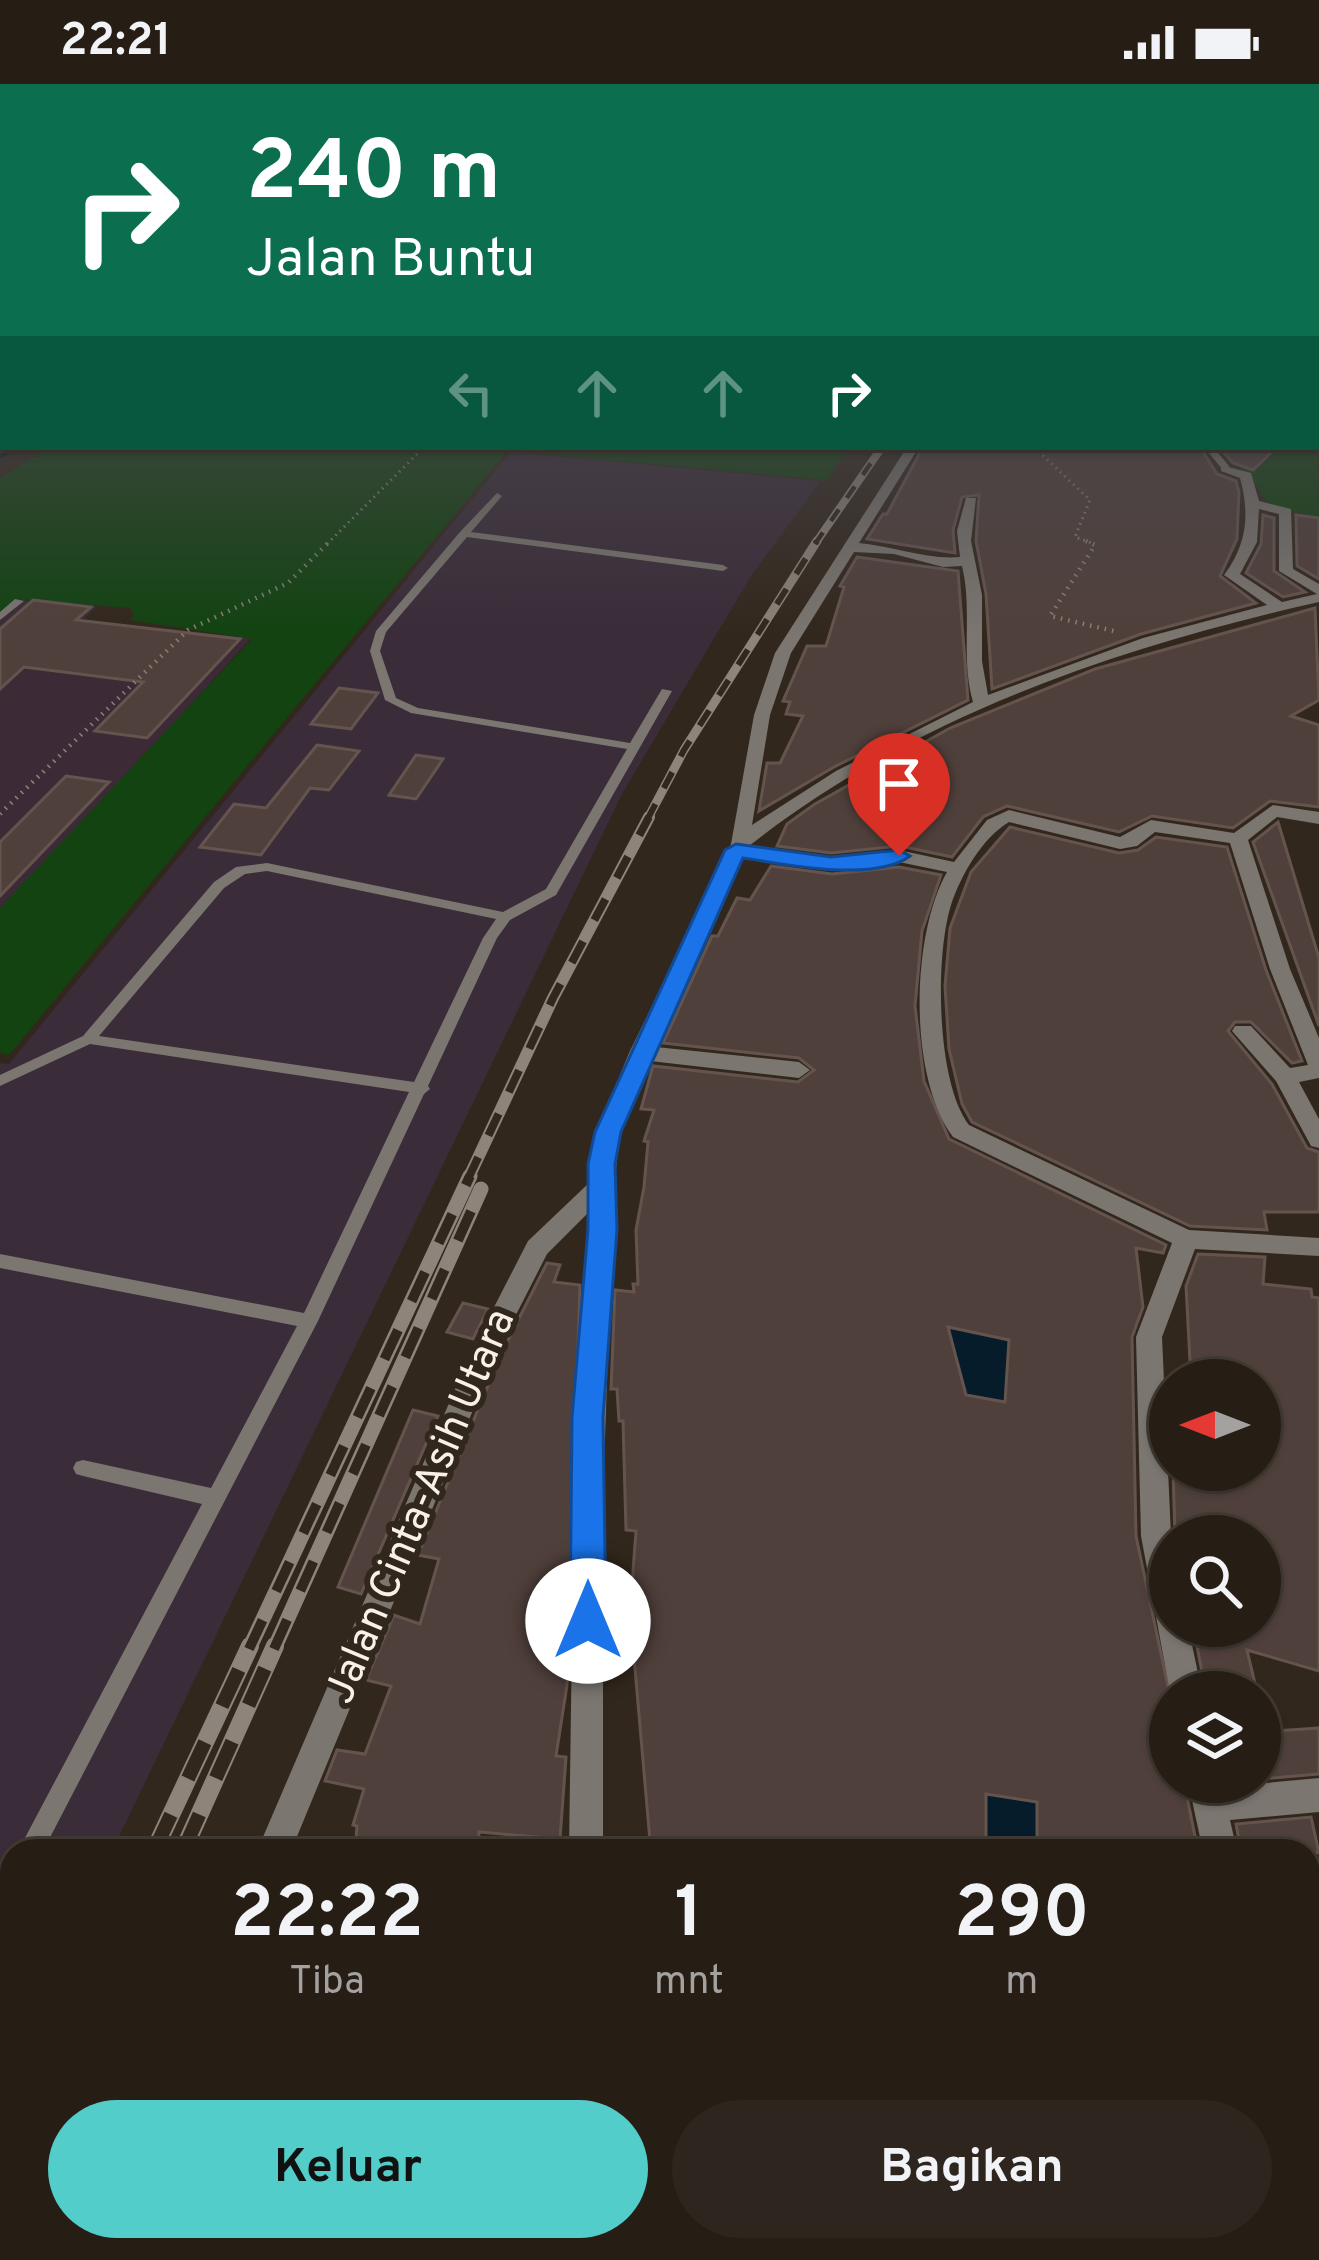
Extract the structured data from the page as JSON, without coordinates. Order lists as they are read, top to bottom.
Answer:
{
  "streets": {
    "street": ["Jalan Cinta-Asih Utara"]
  },
  "north": "left",
  "page": {
    "status": "22:21",
    "turn": ["240 m", "Jalan Buntu"],
    "eta": [
      "22:22",
      "Tiba",
      "1",
      "mnt",
      "290",
      "m"
    ],
    "buttons": ["Keluar", "Bagikan"]
  }
}
